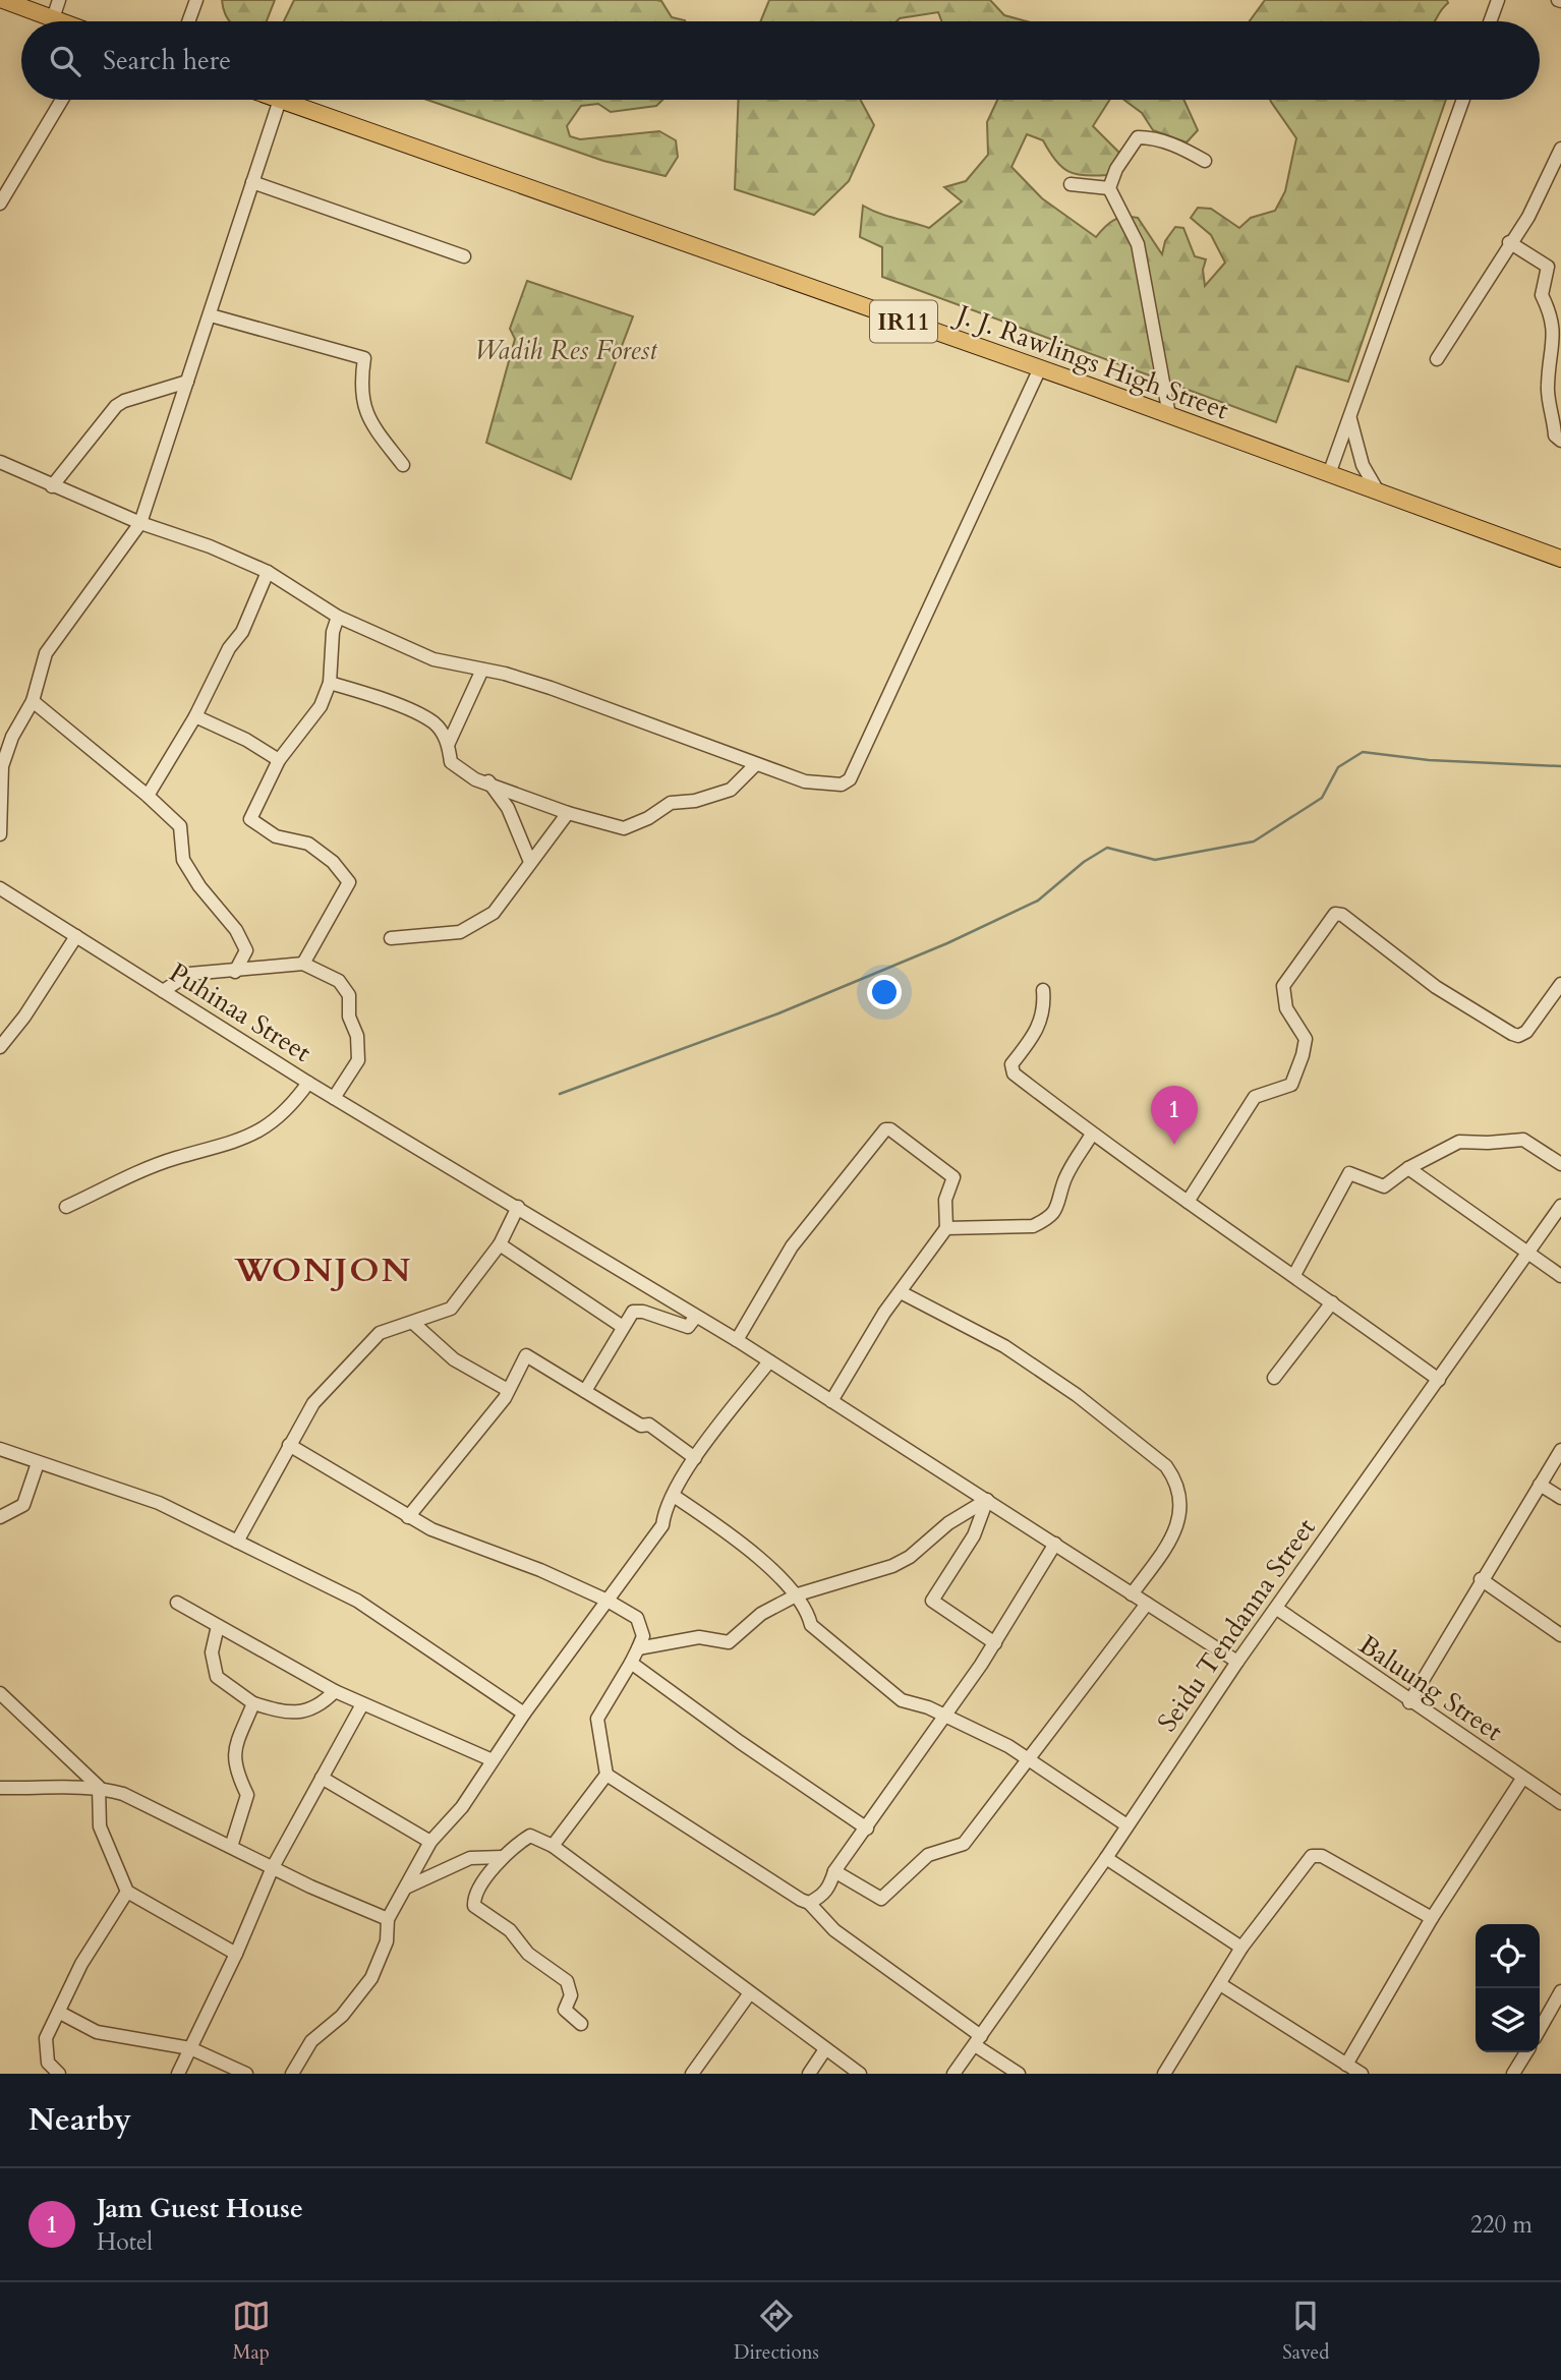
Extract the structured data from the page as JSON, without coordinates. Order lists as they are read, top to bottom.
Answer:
{
  "streets": {
    "main road": ["IR11", "J. J. Rawlings High Street"],
    "street": ["Puhinaa Street", "Seidu Tendanna Street", "Baluung Street"]
  },
  "crossings": [
    ["Puhinaa Street", "Seidu Tendanna Street"],
    ["Seidu Tendanna Street", "Baluung Street"]
  ],
  "districts": ["WONJON"],
  "parks": ["Wadih Res Forest"],
  "page": {
    "search": "Search here",
    "pins": "1",
    "heading": "Nearby",
    "list": [
      {
        "mark": "1",
        "name": "Jam Guest House",
        "note": "Hotel",
        "value": "220 m"
      }
    ],
    "nav": ["Map", "Directions", "Saved"]
  }
}
